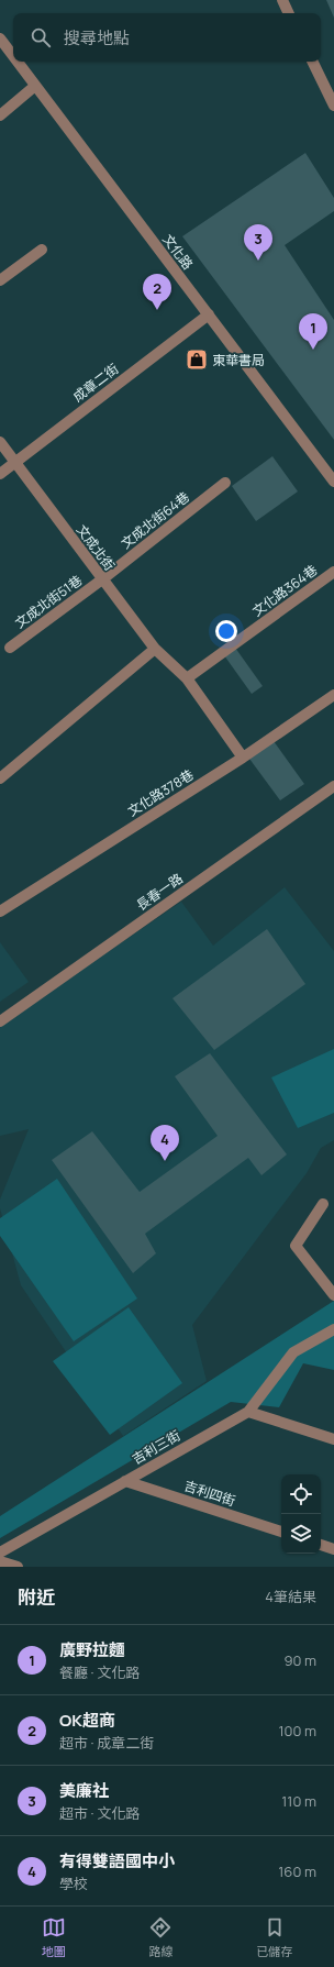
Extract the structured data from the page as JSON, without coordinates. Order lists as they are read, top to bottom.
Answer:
{
  "streets": {
    "street": [
      "文化路",
      "成章二街",
      "文成北街64巷",
      "文成北街",
      "文化路364巷",
      "文成北街51巷",
      "文化路378巷",
      "長春一路",
      "吉利三街",
      "吉利四街"
    ]
  },
  "crossings": [
    ["文化路", "成章二街"],
    ["成章二街", "文成北街"],
    ["文成北街64巷", "文成北街"],
    ["文成北街64巷", "文成北街51巷"],
    ["文成北街", "文化路364巷"],
    ["文成北街", "文成北街51巷"],
    ["文成北街", "文化路378巷"],
    ["吉利三街", "吉利四街"]
  ],
  "places": {
    "shop": ["東華書局"]
  },
  "page": {
    "search": "搜尋地點",
    "pins": [
      "3",
      "2",
      "1",
      "4"
    ],
    "heading": ["附近", "4筆結果"],
    "list": [
      {
        "mark": "1",
        "name": "廣野拉麵",
        "note": "餐廳 · 文化路",
        "value": "90 m"
      },
      {
        "mark": "2",
        "name": "OK超商",
        "note": "超市 · 成章二街",
        "value": "100 m"
      },
      {
        "mark": "3",
        "name": "美廉社",
        "note": "超市 · 文化路",
        "value": "110 m"
      },
      {
        "mark": "4",
        "name": "有得雙語國中小",
        "note": "學校",
        "value": "160 m"
      }
    ],
    "nav": ["地圖", "路線", "已儲存"]
  }
}
